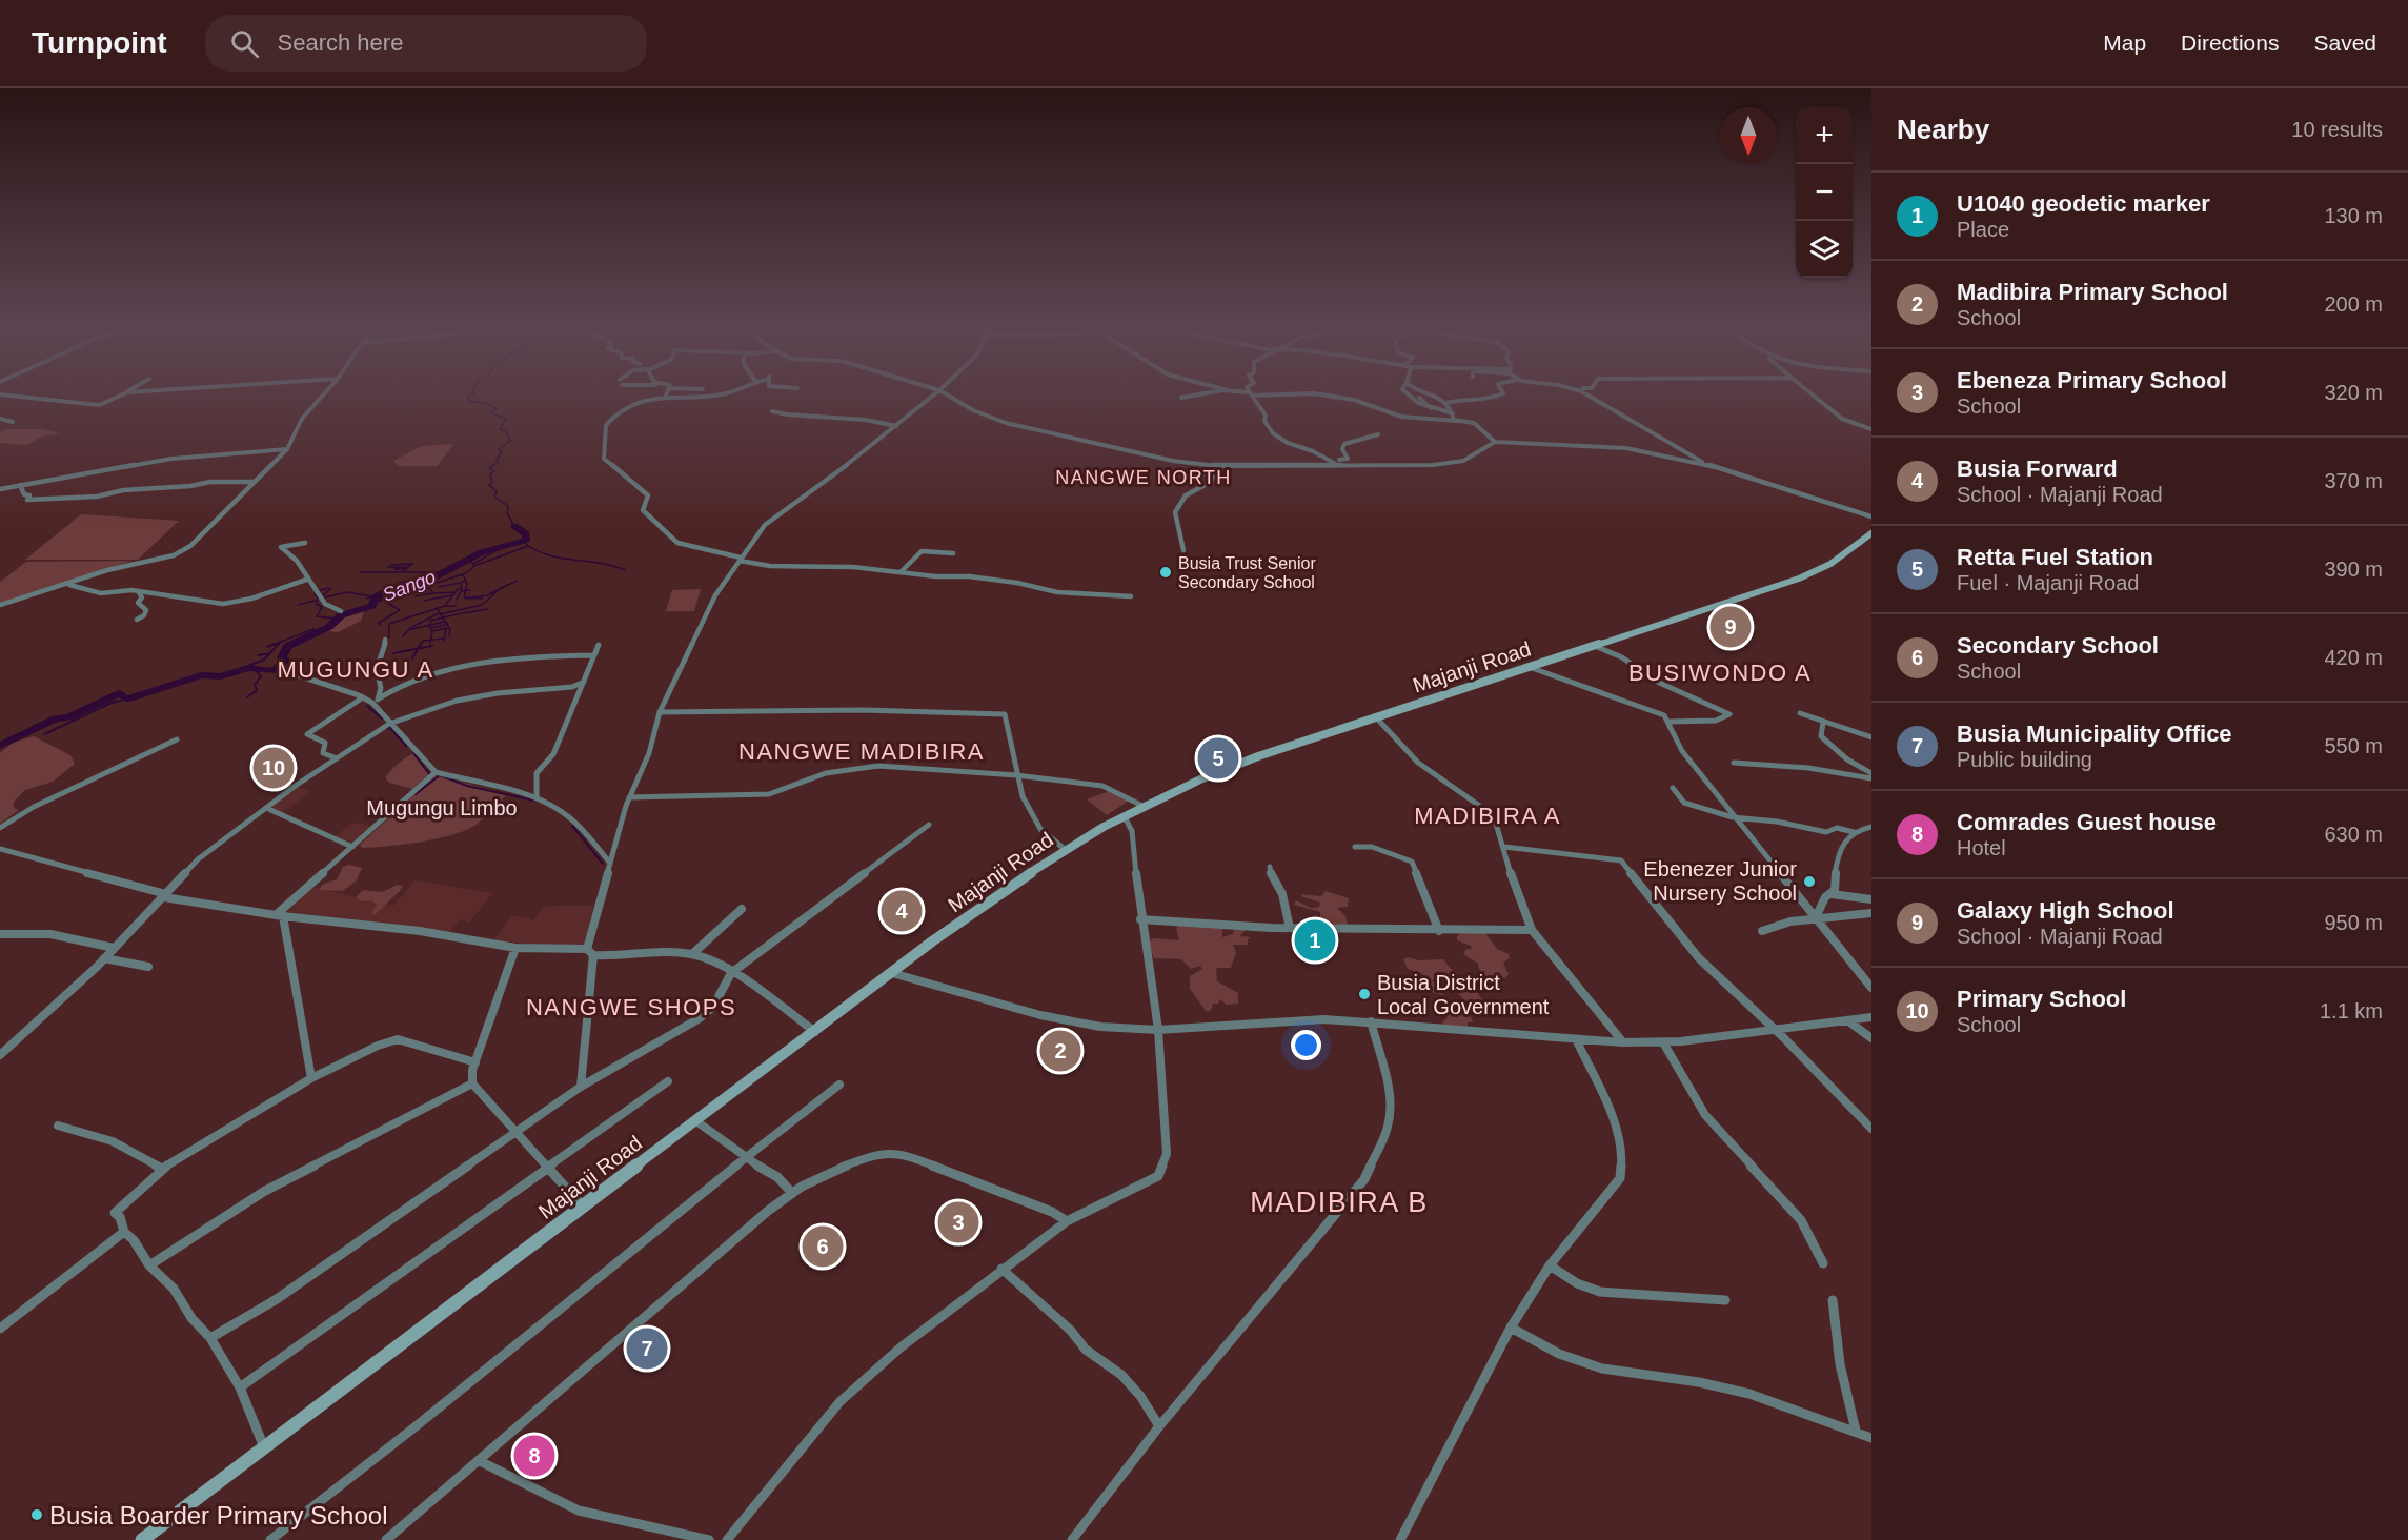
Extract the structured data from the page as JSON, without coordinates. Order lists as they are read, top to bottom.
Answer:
{
  "streets": {
    "main road": ["Majanji Road"]
  },
  "districts": [
    "NANGWE NORTH",
    "MUGUNGU A",
    "BUSIWONDO A",
    "NANGWE MADIBIRA",
    "MADIBIRA A",
    "NANGWE SHOPS",
    "MADIBIRA B"
  ],
  "water": ["Sango"],
  "parks": ["Mugungu Limbo"],
  "places": [
    "Busia Trust Senior Secondary School",
    "Ebenezer Junior Nursery School",
    "Busia District Local Government",
    "Busia Boarder Primary School"
  ],
  "north": "bottom",
  "page": {
    "header": "Turnpoint",
    "search": "Search here",
    "nav": ["Map", "Directions", "Saved"],
    "heading": ["Nearby", "10 results"],
    "map_buttons": ["+", "−"],
    "list": [
      {
        "mark": "1",
        "name": "U1040 geodetic marker",
        "note": "Place",
        "value": "130 m"
      },
      {
        "mark": "2",
        "name": "Madibira Primary School",
        "note": "School",
        "value": "200 m"
      },
      {
        "mark": "3",
        "name": "Ebeneza Primary School",
        "note": "School",
        "value": "320 m"
      },
      {
        "mark": "4",
        "name": "Busia Forward",
        "note": "School · Majanji Road",
        "value": "370 m"
      },
      {
        "mark": "5",
        "name": "Retta Fuel Station",
        "note": "Fuel · Majanji Road",
        "value": "390 m"
      },
      {
        "mark": "6",
        "name": "Secondary School",
        "note": "School",
        "value": "420 m"
      },
      {
        "mark": "7",
        "name": "Busia Municipality Office",
        "note": "Public building",
        "value": "550 m"
      },
      {
        "mark": "8",
        "name": "Comrades Guest house",
        "note": "Hotel",
        "value": "630 m"
      },
      {
        "mark": "9",
        "name": "Galaxy High School",
        "note": "School · Majanji Road",
        "value": "950 m"
      },
      {
        "mark": "10",
        "name": "Primary School",
        "note": "School",
        "value": "1.1 km"
      }
    ],
    "pins": [
      "9",
      "5",
      "10",
      "4",
      "1",
      "2",
      "3",
      "6",
      "7",
      "8"
    ]
  }
}
